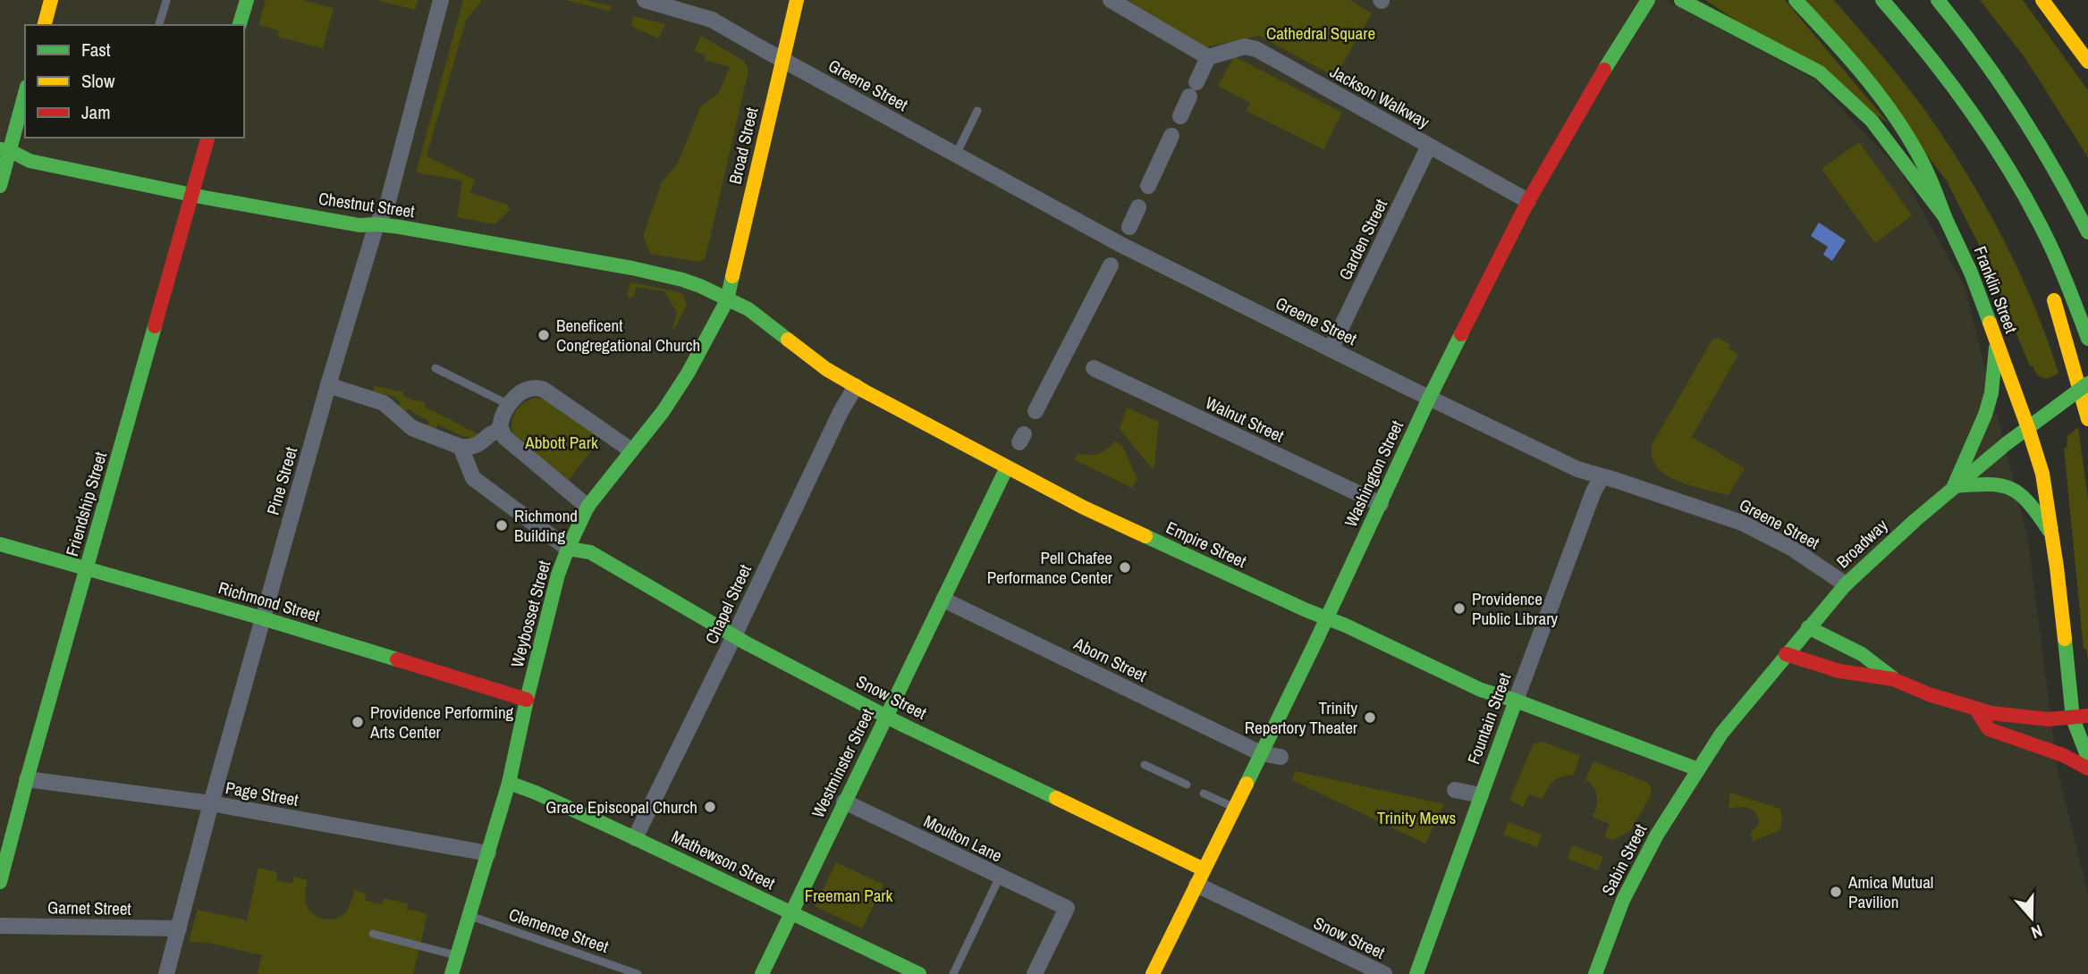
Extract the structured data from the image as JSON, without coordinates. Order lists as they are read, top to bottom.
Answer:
{
  "streets": {
    "main road": [
      "Broad Street",
      "Chestnut Street",
      "Franklin Street",
      "Washington Street",
      "Friendship Street",
      "Broadway",
      "Empire Street",
      "Richmond Street",
      "Weybosset Street",
      "Snow Street",
      "Fountain Street",
      "Westminster Street",
      "Mathewson Street",
      "Sabin Street"
    ],
    "street": [
      "Greene Street",
      "Jackson Walkway",
      "Garden Street",
      "Walnut Street",
      "Pine Street",
      "Chapel Street",
      "Aborn Street",
      "Page Street",
      "Moulton Lane",
      "Garnet Street"
    ],
    "lane": ["Clemence Street"]
  },
  "crossings": [
    ["Greene Street", "Broad Street"],
    ["Greene Street", "Garden Street"],
    ["Greene Street", "Washington Street"],
    ["Greene Street", "Broadway"],
    ["Greene Street", "Fountain Street"],
    ["Jackson Walkway", "Garden Street"],
    ["Jackson Walkway", "Washington Street"],
    ["Broad Street", "Chestnut Street"],
    ["Broad Street", "Empire Street"],
    ["Broad Street", "Weybosset Street"],
    ["Chestnut Street", "Pine Street"],
    ["Chestnut Street", "Friendship Street"],
    ["Chestnut Street", "Empire Street"],
    ["Chestnut Street", "Weybosset Street"],
    ["Franklin Street", "Broadway"],
    ["Walnut Street", "Washington Street"],
    ["Washington Street", "Empire Street"],
    ["Washington Street", "Aborn Street"],
    ["Washington Street", "Snow Street"],
    ["Pine Street", "Richmond Street"],
    ["Pine Street", "Page Street"],
    ["Pine Street", "Garnet Street"],
    ["Friendship Street", "Richmond Street"],
    ["Friendship Street", "Page Street"],
    ["Broadway", "Empire Street"],
    ["Broadway", "Sabin Street"],
    ["Empire Street", "Chapel Street"],
    ["Empire Street", "Weybosset Street"],
    ["Empire Street", "Fountain Street"],
    ["Empire Street", "Westminster Street"],
    ["Empire Street", "Sabin Street"],
    ["Richmond Street", "Weybosset Street"],
    ["Chapel Street", "Snow Street"],
    ["Chapel Street", "Mathewson Street"],
    ["Weybosset Street", "Snow Street"],
    ["Weybosset Street", "Page Street"],
    ["Weybosset Street", "Mathewson Street"],
    ["Weybosset Street", "Clemence Street"],
    ["Aborn Street", "Westminster Street"],
    ["Snow Street", "Westminster Street"],
    ["Westminster Street", "Moulton Lane"],
    ["Westminster Street", "Mathewson Street"]
  ],
  "parks": [
    "Cathedral Square",
    "Abbott Park",
    "Trinity Mews",
    "Freeman Park"
  ],
  "places": [
    "Beneficent Congregational Church",
    "Richmond Building",
    "Pell Chafee Performance Center",
    "Providence Public Library",
    "Trinity Repertory Theater",
    "Providence Performing Arts Center",
    "Grace Episcopal Church",
    "Amica Mutual Pavilion"
  ],
  "legend": ["Fast", "Slow", "Jam"],
  "north": "bottom"
}
